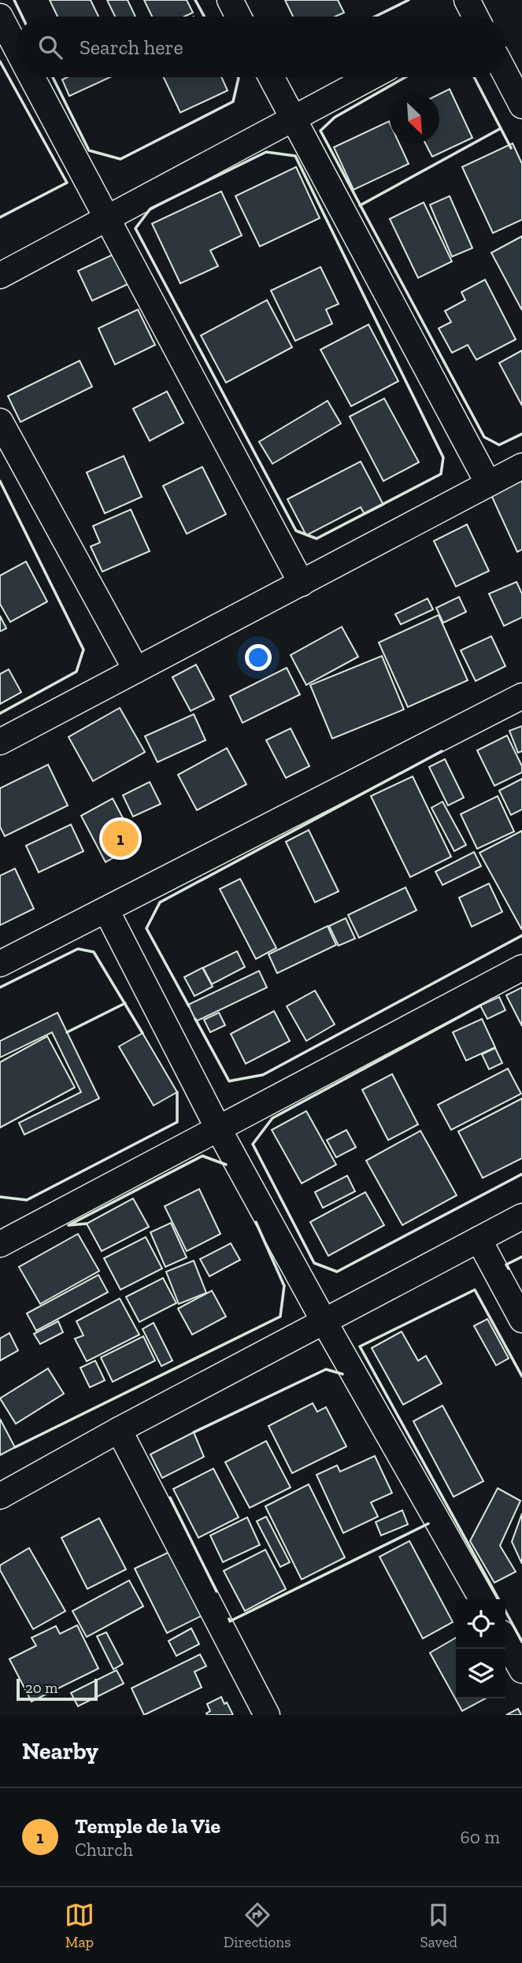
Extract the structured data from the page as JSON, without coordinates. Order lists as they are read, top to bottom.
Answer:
{
  "scale_bar": "20 m",
  "north": "bottom right",
  "page": {
    "search": "Search here",
    "pins": "1",
    "scale": "20 m",
    "heading": "Nearby",
    "list": [
      {
        "mark": "1",
        "name": "Temple de la Vie",
        "note": "Church",
        "value": "60 m"
      }
    ],
    "nav": ["Map", "Directions", "Saved"]
  }
}
